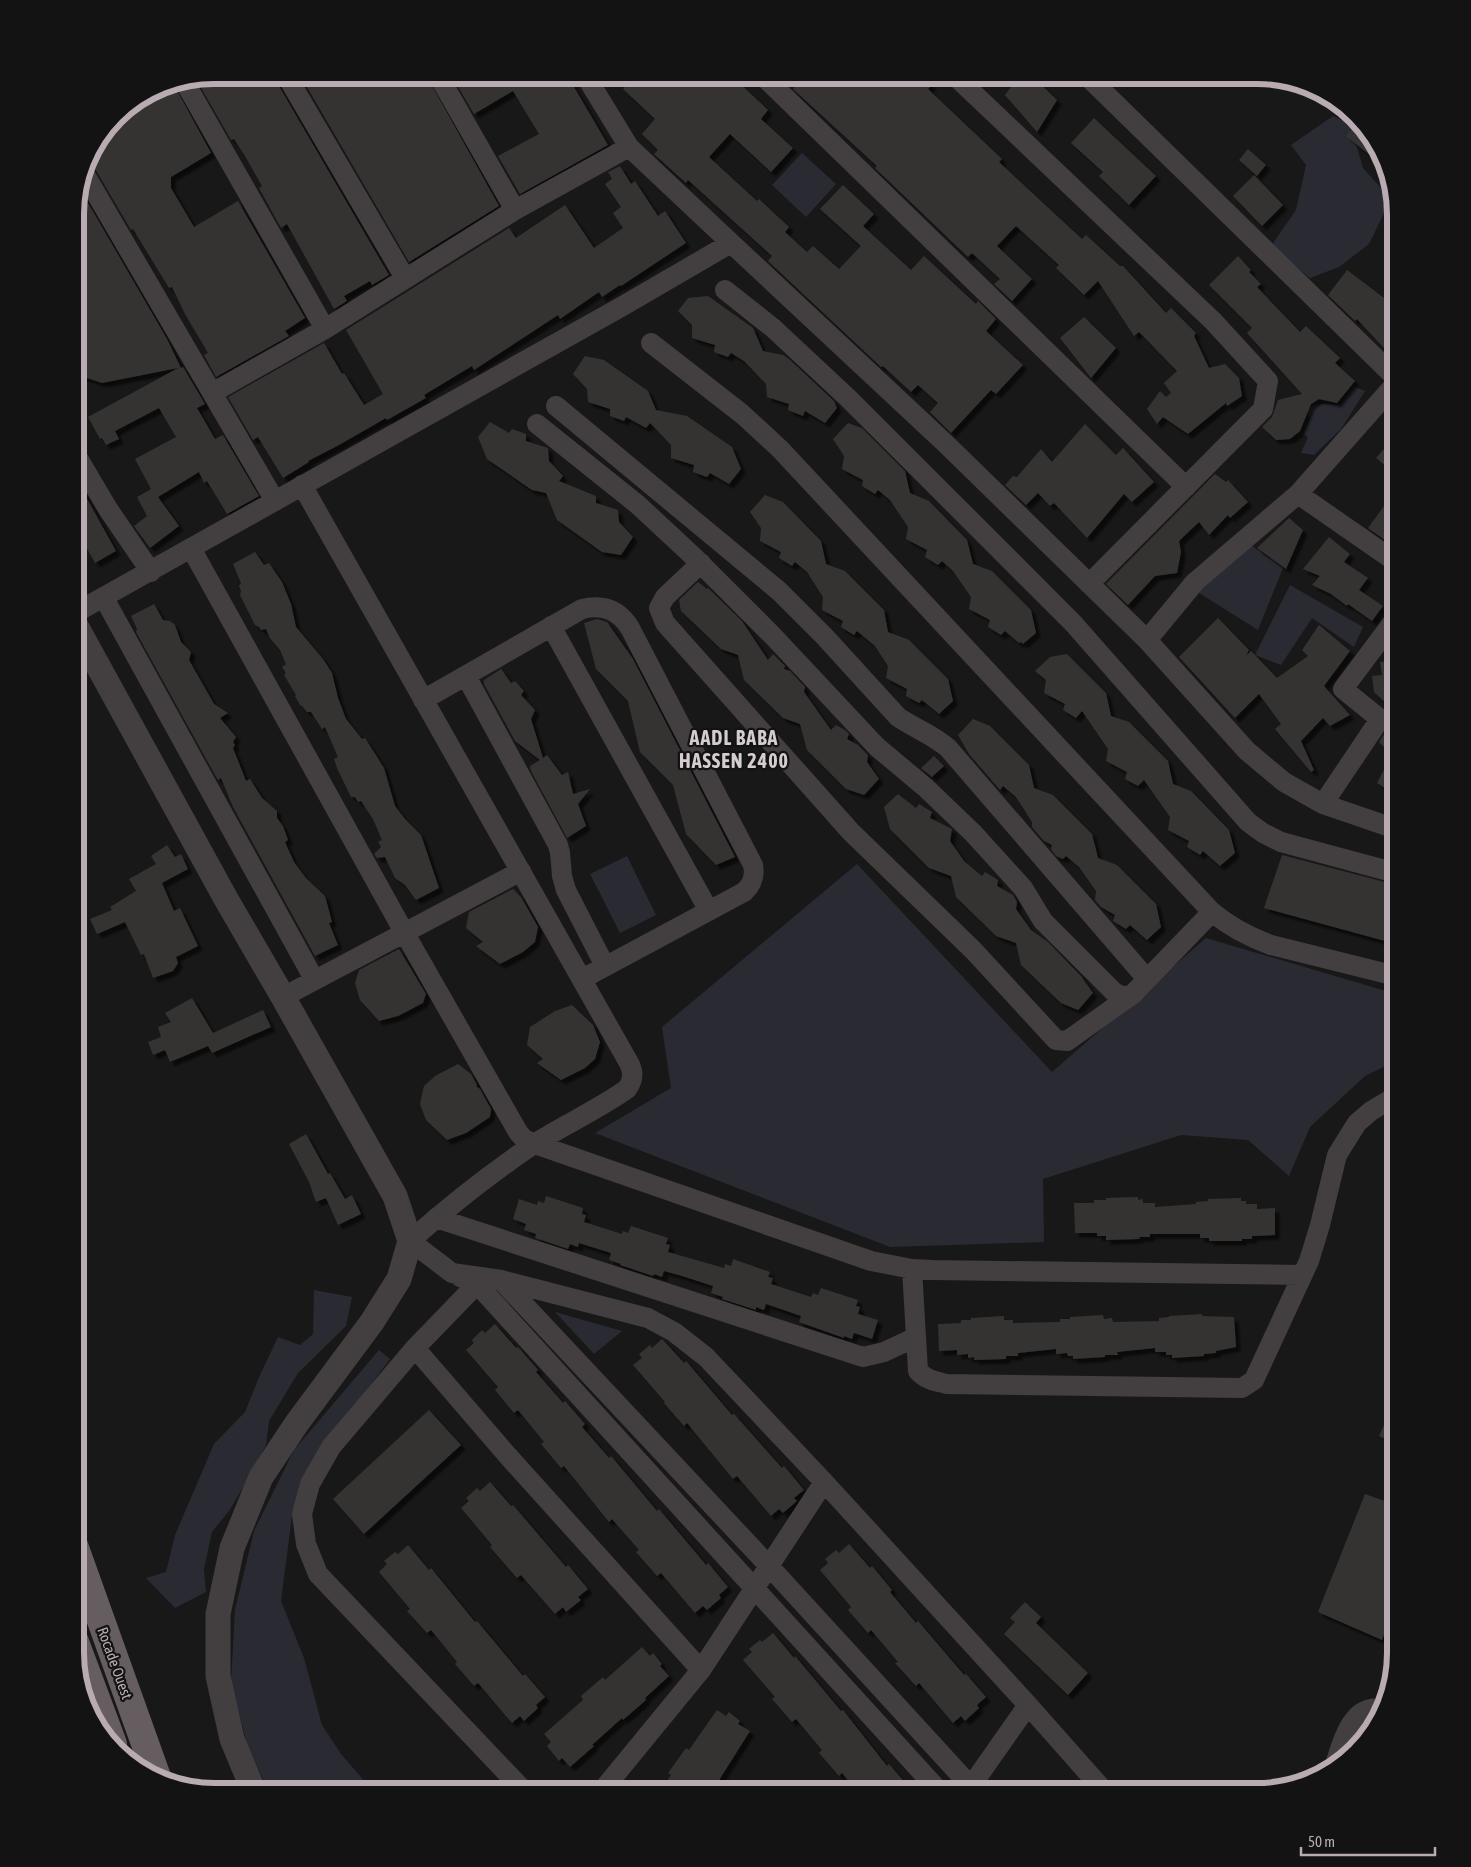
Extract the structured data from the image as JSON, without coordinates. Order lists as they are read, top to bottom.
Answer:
{
  "streets": {
    "highway": ["Rocade Ouest"]
  },
  "districts": ["AADL BABA HASSEN 2400"],
  "scale_bar": "50 m"
}
